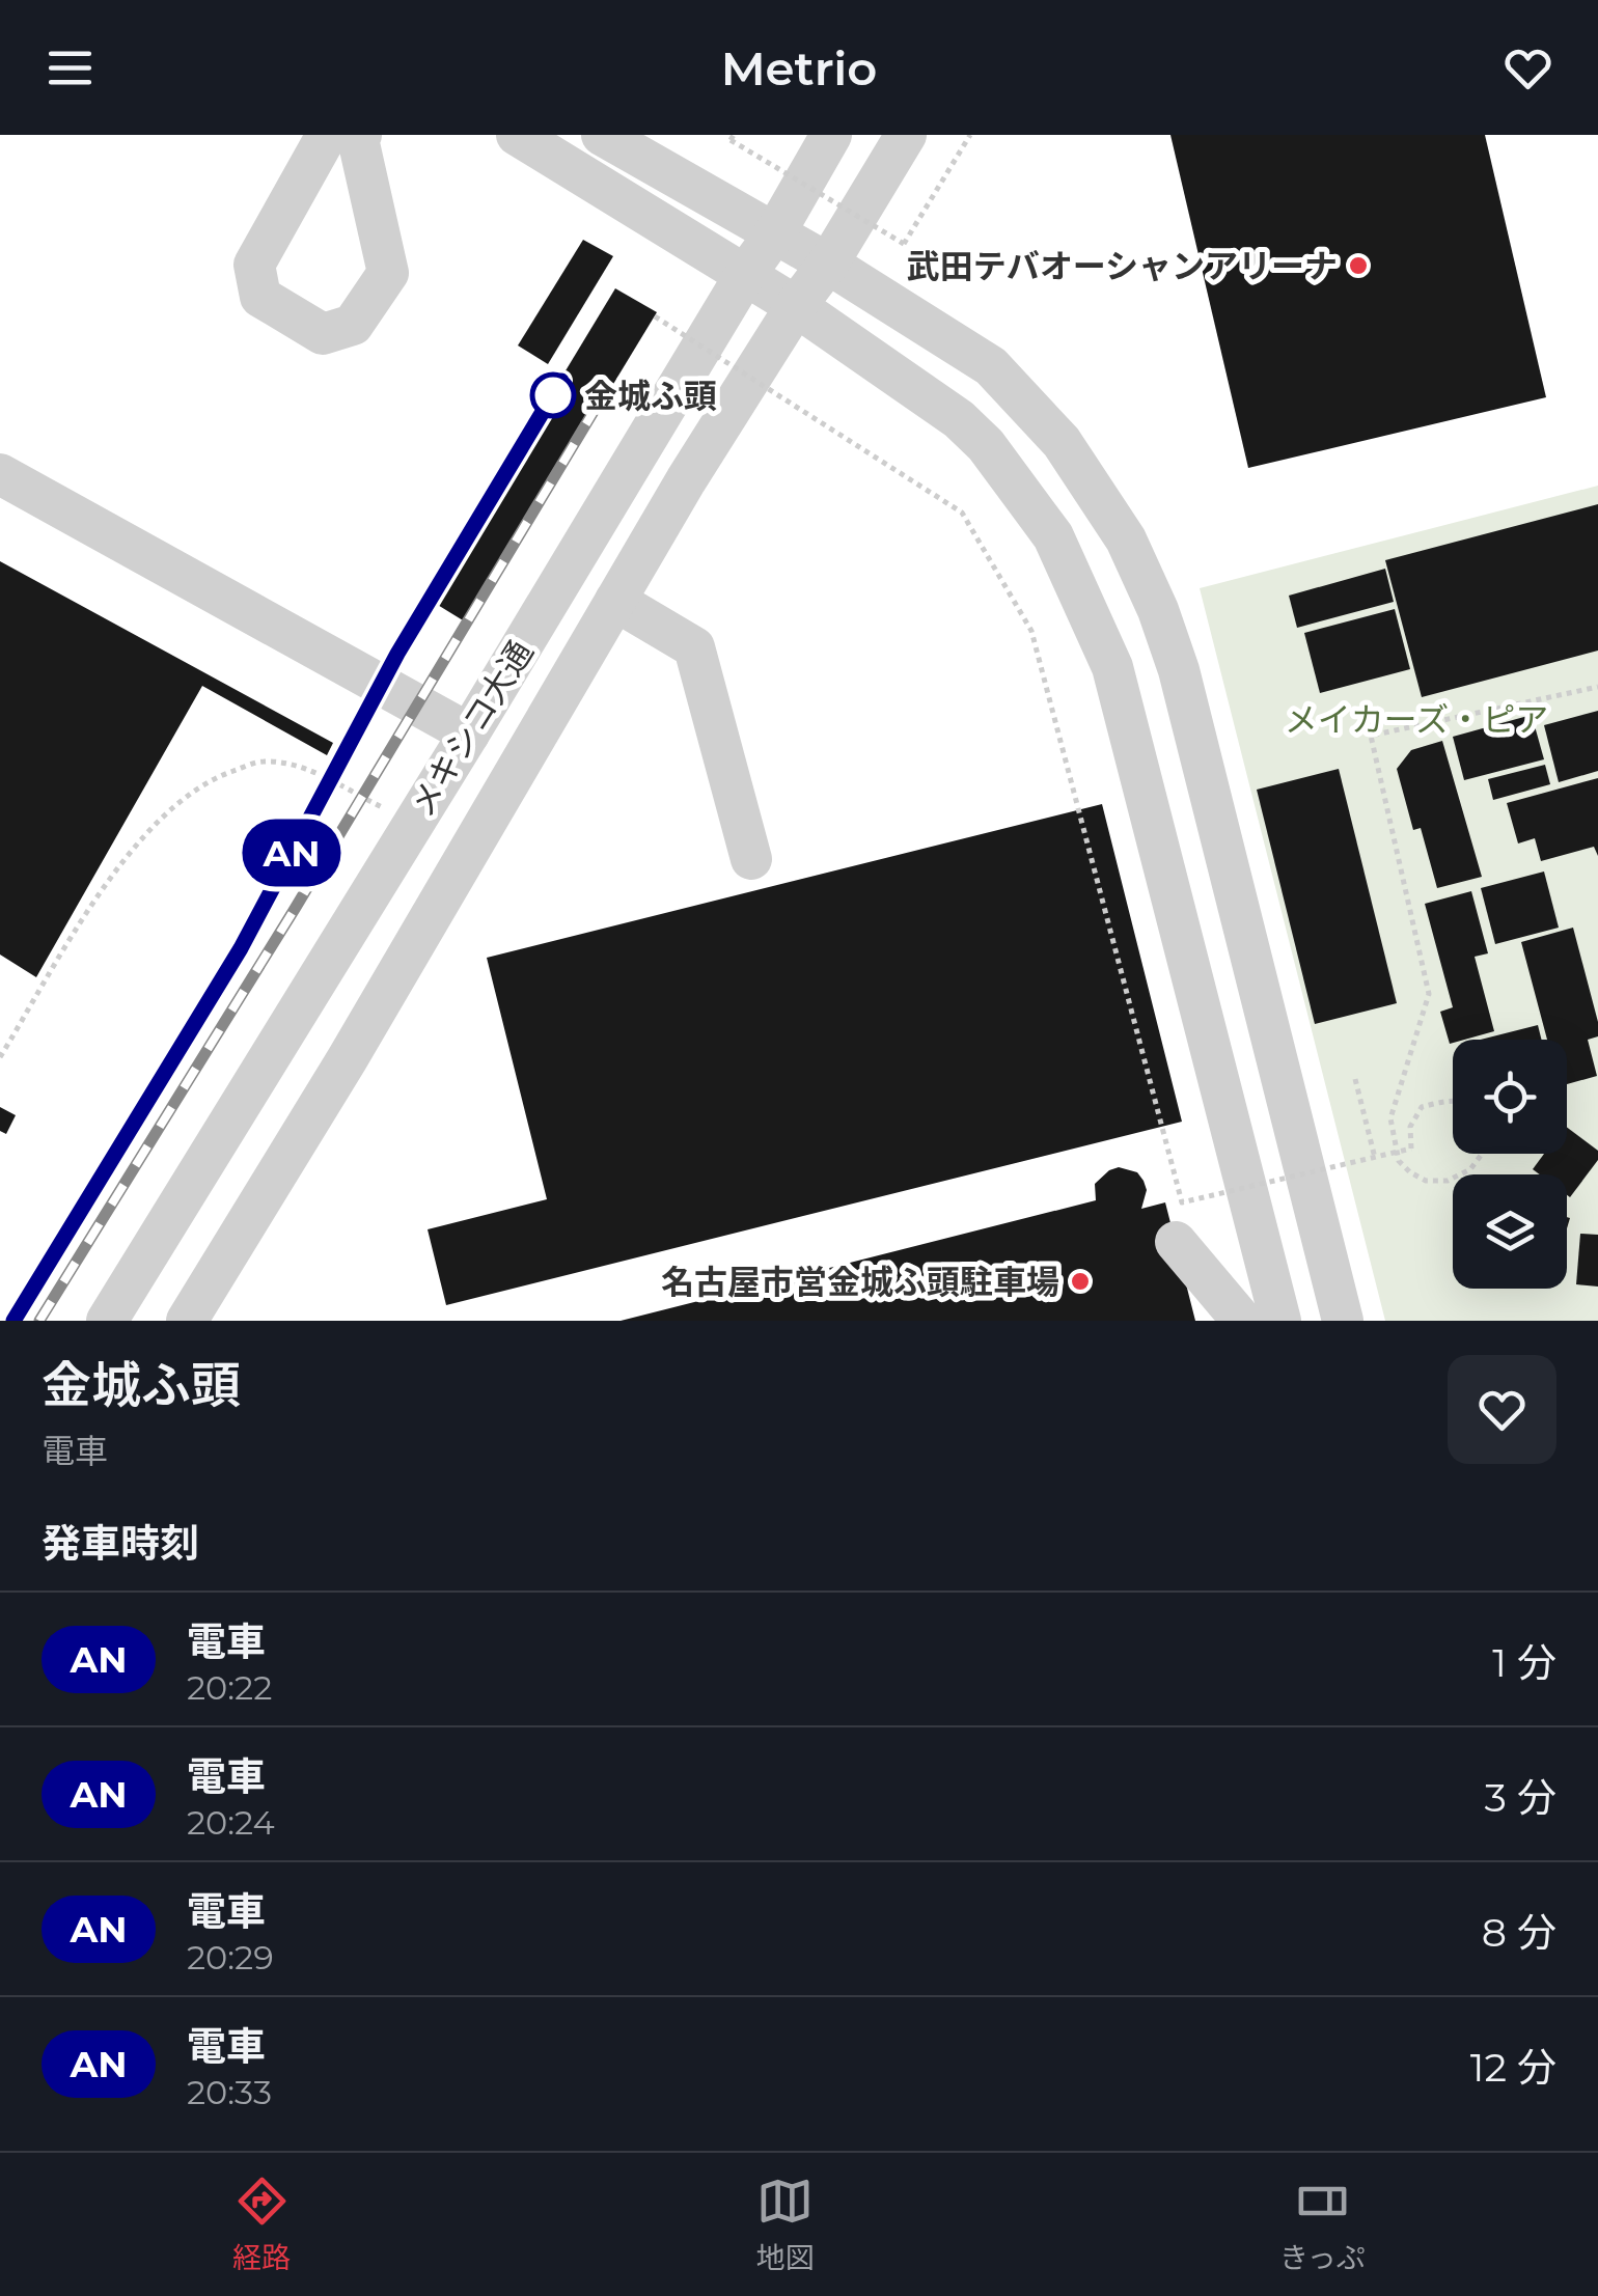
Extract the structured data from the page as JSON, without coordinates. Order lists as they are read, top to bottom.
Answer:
{
  "streets": {
    "street": ["メキシコ大通"]
  },
  "parks": ["メイカーズ・ピア"],
  "places": ["武田テバオーシャンアリーナ", "金城ふ頭", "名古屋市営金城ふ頭駐車場"],
  "page": {
    "header": "Metrio",
    "on_map": "AN",
    "heading": [
      ["金城ふ頭", "電車"],
      "発車時刻"
    ],
    "list": [
      {
        "mark": "AN",
        "name": "電車",
        "note": "20:22",
        "value": "1 分"
      },
      {
        "mark": "AN",
        "name": "電車",
        "note": "20:24",
        "value": "3 分"
      },
      {
        "mark": "AN",
        "name": "電車",
        "note": "20:29",
        "value": "8 分"
      },
      {
        "mark": "AN",
        "name": "電車",
        "note": "20:33",
        "value": "12 分"
      }
    ],
    "tabs": ["経路", "地図", "きっぷ"]
  }
}
